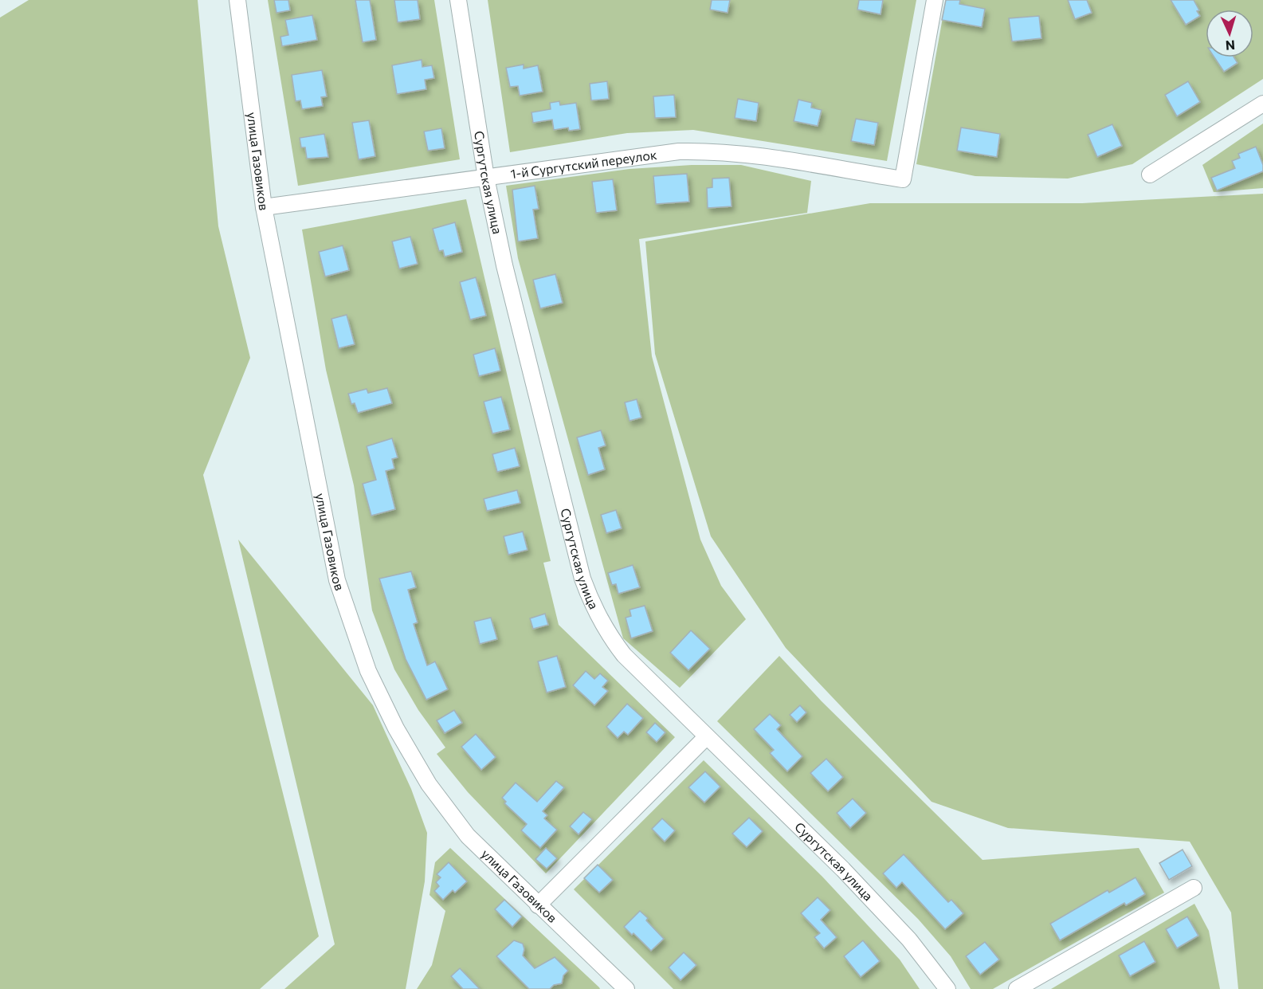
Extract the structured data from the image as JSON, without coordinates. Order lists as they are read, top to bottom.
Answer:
{
  "streets": {
    "street": ["улица Газовиков", "1-й Сургутский переулок", "Сургутская улица"]
  },
  "crossings": [
    ["улица Газовиков", "1-й Сургутский переулок"],
    ["1-й Сургутский переулок", "Сургутская улица"]
  ],
  "north": "bottom"
}
